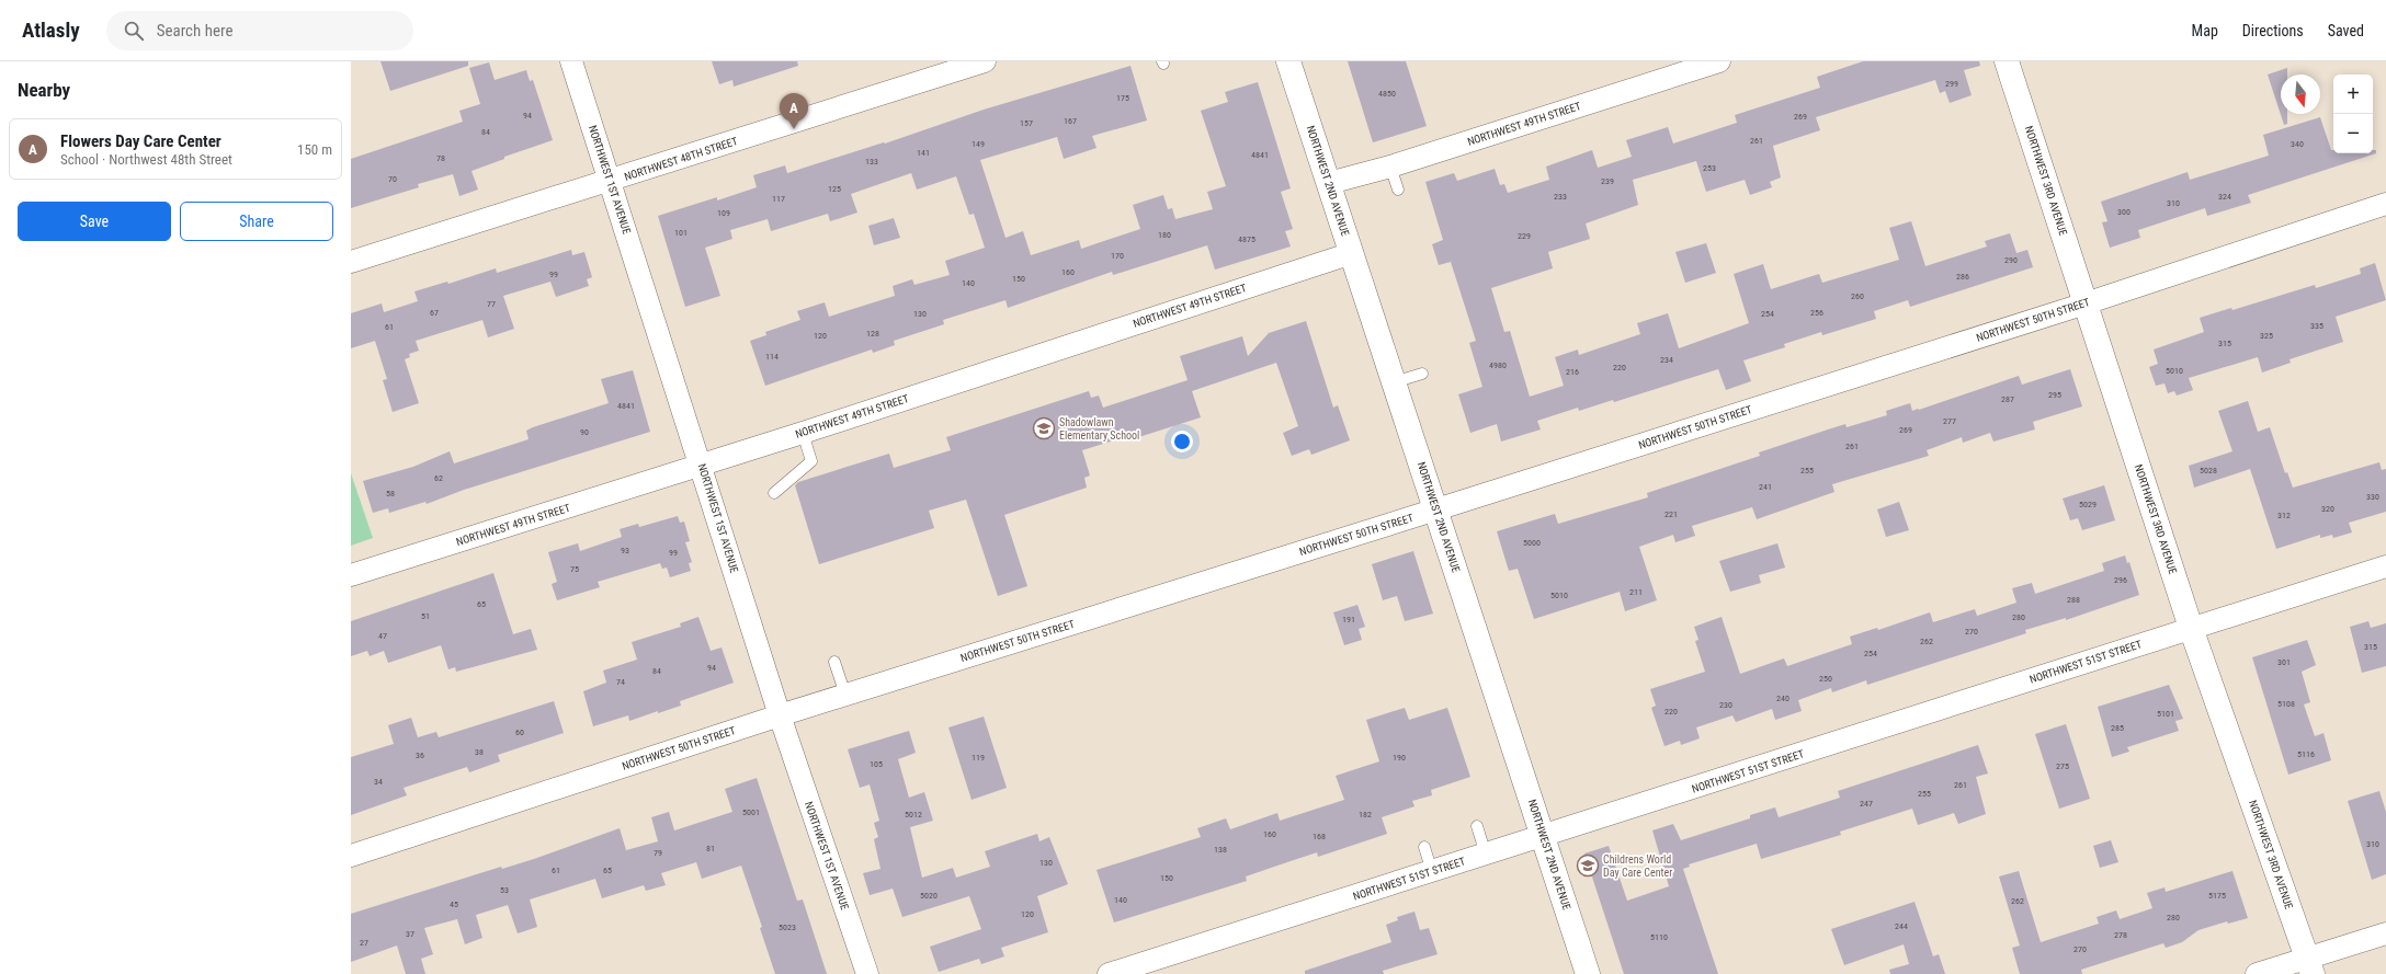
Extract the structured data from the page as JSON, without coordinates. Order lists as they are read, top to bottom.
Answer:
{
  "streets": {
    "street": [
      "NORTHWEST 49TH STREET",
      "NORTHWEST 48TH STREET",
      "NORTHWEST 1ST AVENUE",
      "NORTHWEST 2ND AVENUE",
      "NORTHWEST 3RD AVENUE",
      "NORTHWEST 50TH STREET",
      "NORTHWEST 51ST STREET"
    ]
  },
  "crossings": [
    ["NORTHWEST 49TH STREET", "NORTHWEST 1ST AVENUE"],
    ["NORTHWEST 49TH STREET", "NORTHWEST 2ND AVENUE"],
    ["NORTHWEST 48TH STREET", "NORTHWEST 1ST AVENUE"],
    ["NORTHWEST 1ST AVENUE", "NORTHWEST 50TH STREET"],
    ["NORTHWEST 2ND AVENUE", "NORTHWEST 50TH STREET"],
    ["NORTHWEST 2ND AVENUE", "NORTHWEST 51ST STREET"],
    ["NORTHWEST 3RD AVENUE", "NORTHWEST 50TH STREET"],
    ["NORTHWEST 3RD AVENUE", "NORTHWEST 51ST STREET"]
  ],
  "places": {
    "school or university": ["Shadowlawn Elementary School", "Childrens World Day Care Center"]
  },
  "house_numbers": [
    "299",
    "4850",
    "175",
    "94",
    "269",
    "167",
    "157",
    "84",
    "261",
    "149",
    "340",
    "141",
    "4841",
    "78",
    "133",
    "253",
    "70",
    "239",
    "125",
    "233",
    "324",
    "117",
    "310",
    "300",
    "109",
    "101",
    "180",
    "229",
    "4875",
    "170",
    "290",
    "160",
    "99",
    "286",
    "150",
    "140",
    "260",
    "77",
    "67",
    "256",
    "130",
    "254",
    "335",
    "61",
    "128",
    "120",
    "325",
    "315",
    "114",
    "234",
    "4980",
    "220",
    "5010",
    "216",
    "295",
    "287",
    "4841",
    "277",
    "269",
    "90",
    "261",
    "255",
    "5028",
    "62",
    "241",
    "58",
    "330",
    "5029",
    "320",
    "221",
    "312",
    "5000",
    "93",
    "99",
    "75",
    "296",
    "211",
    "5010",
    "288",
    "65",
    "51",
    "280",
    "191",
    "270",
    "47",
    "262",
    "315",
    "254",
    "301",
    "94",
    "84",
    "250",
    "74",
    "240",
    "5108",
    "230",
    "220",
    "5101",
    "285",
    "60",
    "38",
    "5116",
    "36",
    "119",
    "190",
    "105",
    "275",
    "34",
    "261",
    "255",
    "247",
    "5001",
    "5012",
    "182",
    "160",
    "168",
    "310",
    "81",
    "138",
    "79",
    "130",
    "61",
    "65",
    "150",
    "53",
    "5020",
    "5175",
    "140",
    "262",
    "45",
    "120",
    "280",
    "244",
    "5023",
    "37",
    "278",
    "5110",
    "27",
    "270"
  ],
  "north": "bottom",
  "page": {
    "header": "Atlasly",
    "search": "Search here",
    "nav": ["Map", "Directions", "Saved"],
    "heading": "Nearby",
    "map_buttons": ["+", "−"],
    "pins": "A",
    "list": [
      {
        "mark": "A",
        "name": "Flowers Day Care Center",
        "note": "School · Northwest 48th Street",
        "value": "150 m"
      }
    ],
    "buttons": ["Save", "Share"]
  }
}
